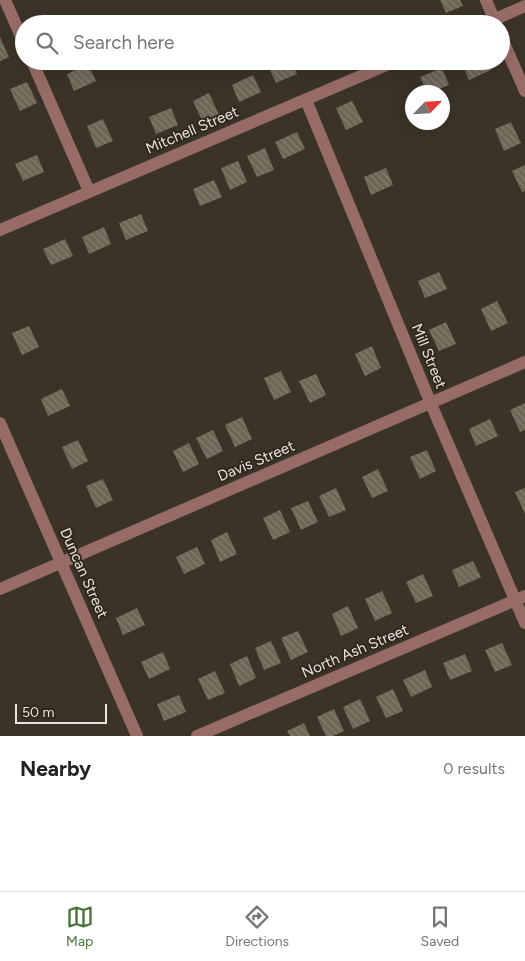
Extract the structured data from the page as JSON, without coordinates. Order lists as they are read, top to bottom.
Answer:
{
  "streets": {
    "street": [
      "Mitchell Street",
      "Mill Street",
      "Davis Street",
      "Duncan Street",
      "North Ash Street"
    ]
  },
  "crossings": [
    ["Mitchell Street", "Mill Street"],
    ["Mill Street", "Davis Street"],
    ["Mill Street", "North Ash Street"],
    ["Davis Street", "Duncan Street"]
  ],
  "scale_bar": "50 m",
  "north": "top right",
  "page": {
    "search": "Search here",
    "scale": "50 m",
    "heading": ["Nearby", "0 results"],
    "nav": ["Map", "Directions", "Saved"]
  }
}
